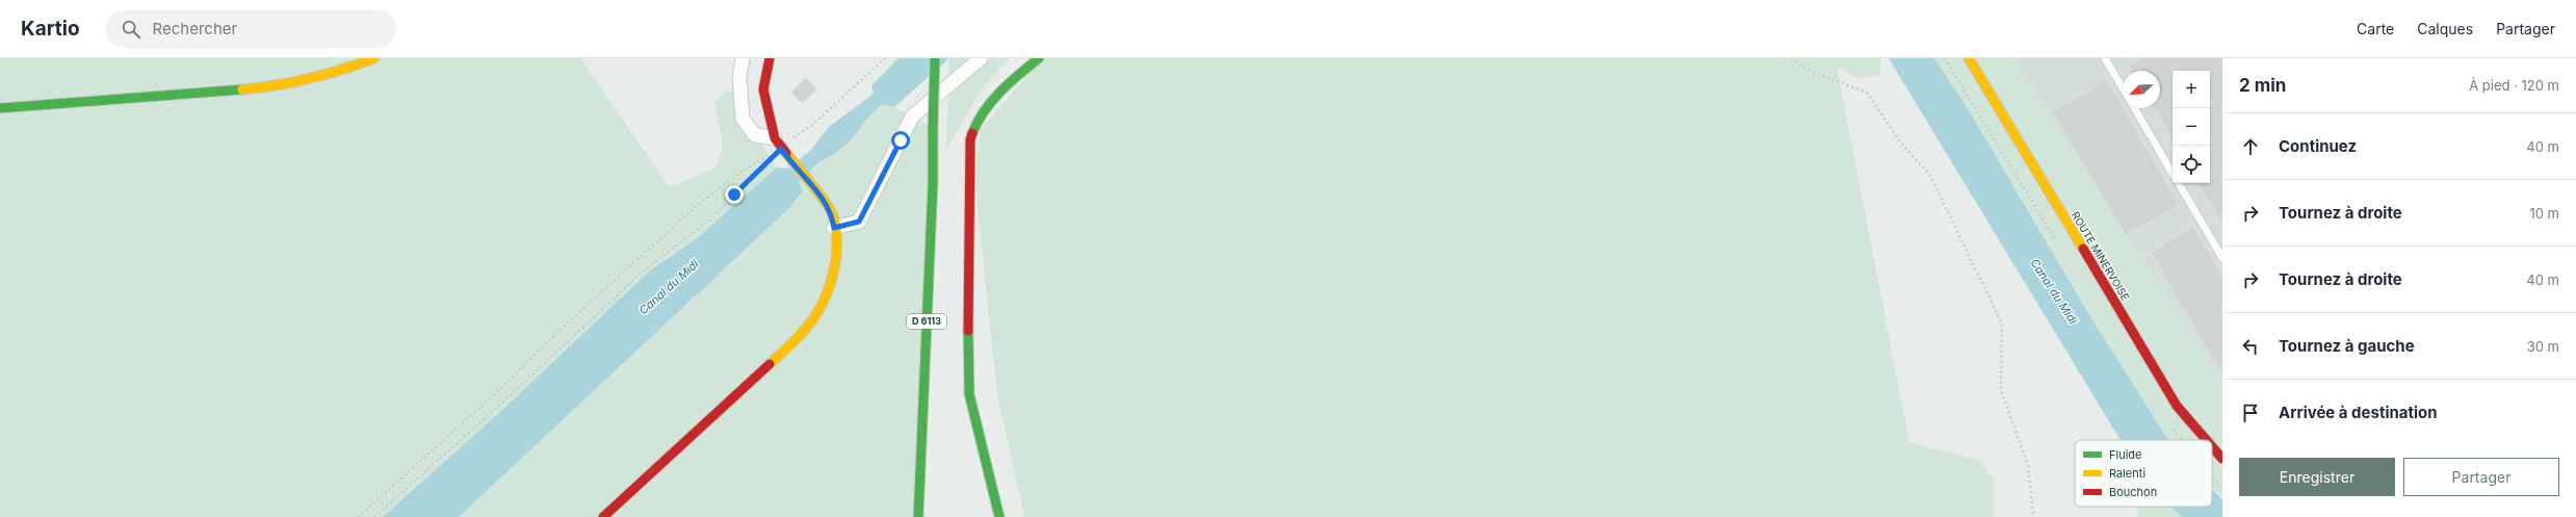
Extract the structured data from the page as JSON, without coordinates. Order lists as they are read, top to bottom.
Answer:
{
  "streets": {
    "street": ["ROUTE MINERVOISE", "D 6113"]
  },
  "water": ["Canal du Midi"],
  "legend": ["Fluide", "Ralenti", "Bouchon"],
  "north": "bottom left",
  "page": {
    "header": "Kartio",
    "search": "Rechercher",
    "nav": ["Carte", "Calques", "Partager"],
    "heading": ["2 min", "À pied · 120 m"],
    "map_buttons": ["+", "−"],
    "list": [
      ["Continuez", "40 m"],
      ["Tournez à droite", "10 m"],
      ["Tournez à droite", "40 m"],
      ["Tournez à gauche", "30 m"],
      "Arrivée à destination"
    ],
    "buttons": ["Enregistrer", "Partager"]
  }
}
